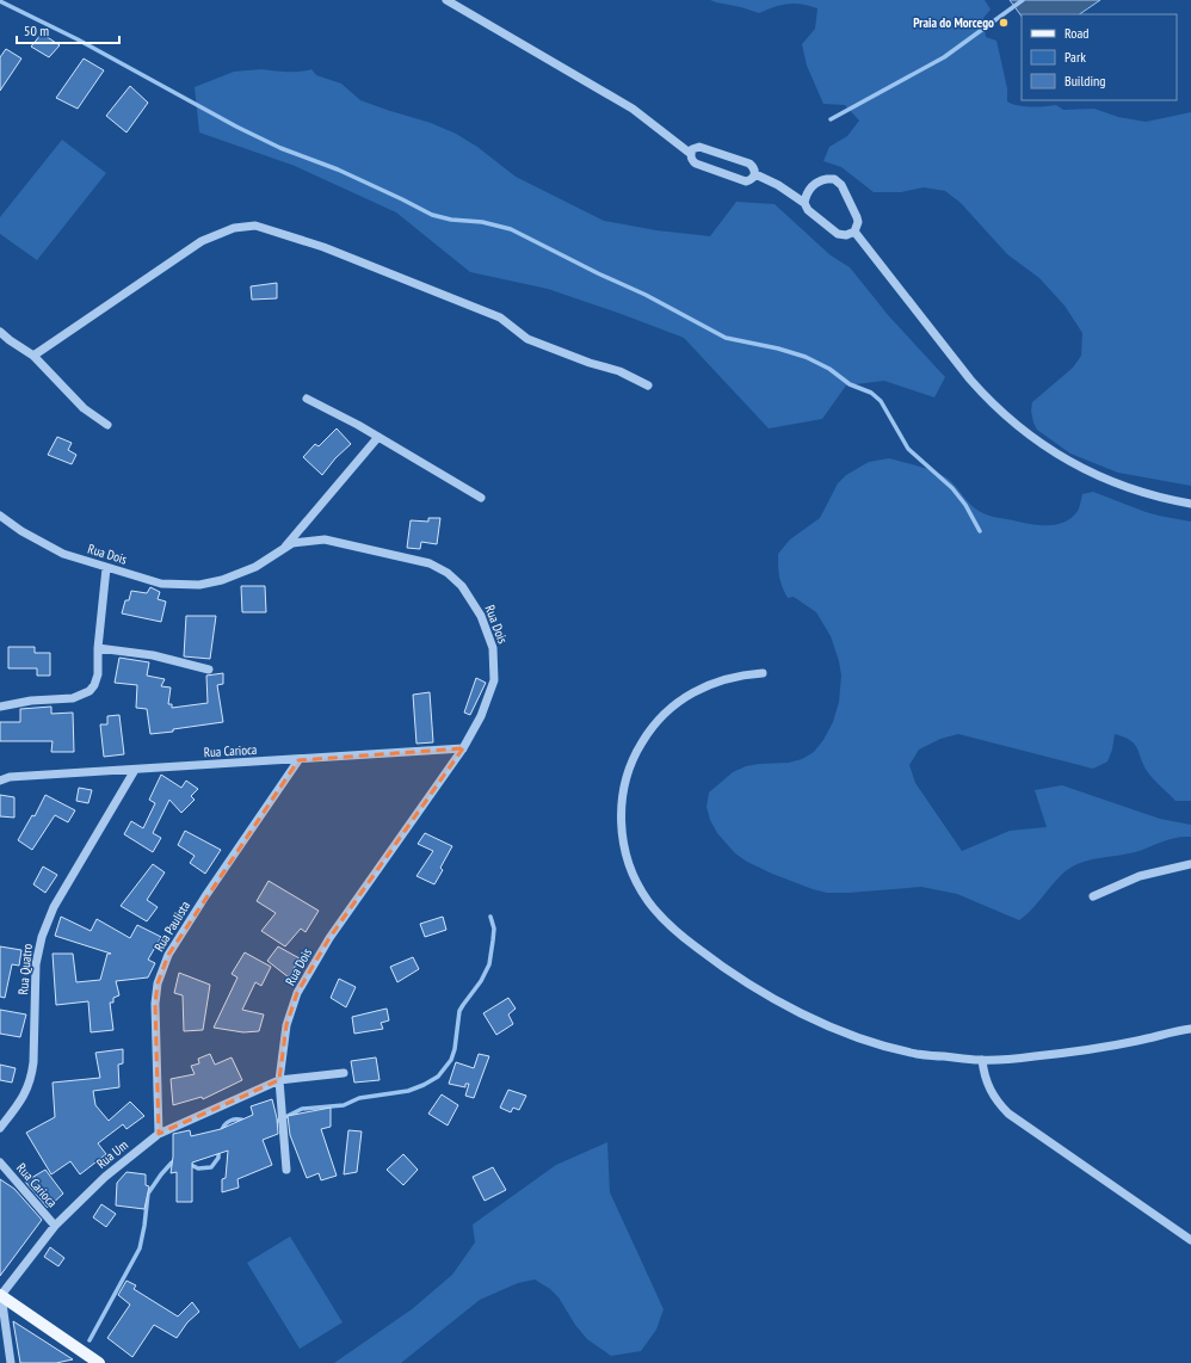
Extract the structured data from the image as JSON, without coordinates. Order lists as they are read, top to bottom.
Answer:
{
  "streets": {
    "street": [
      "Rua Dois",
      "Rua Carioca",
      "Rua Paulista",
      "Rua Quatro",
      "Rua Um"
    ]
  },
  "crossings": [
    ["Rua Dois", "Rua Carioca"],
    ["Rua Dois", "Rua Um"],
    ["Rua Carioca", "Rua Paulista"],
    ["Rua Carioca", "Rua Quatro"],
    ["Rua Carioca", "Rua Um"],
    ["Rua Paulista", "Rua Um"]
  ],
  "places": ["Praia do Morcego"],
  "legend": ["Road", "Park", "Building"],
  "scale_bar": "50 m"
}
